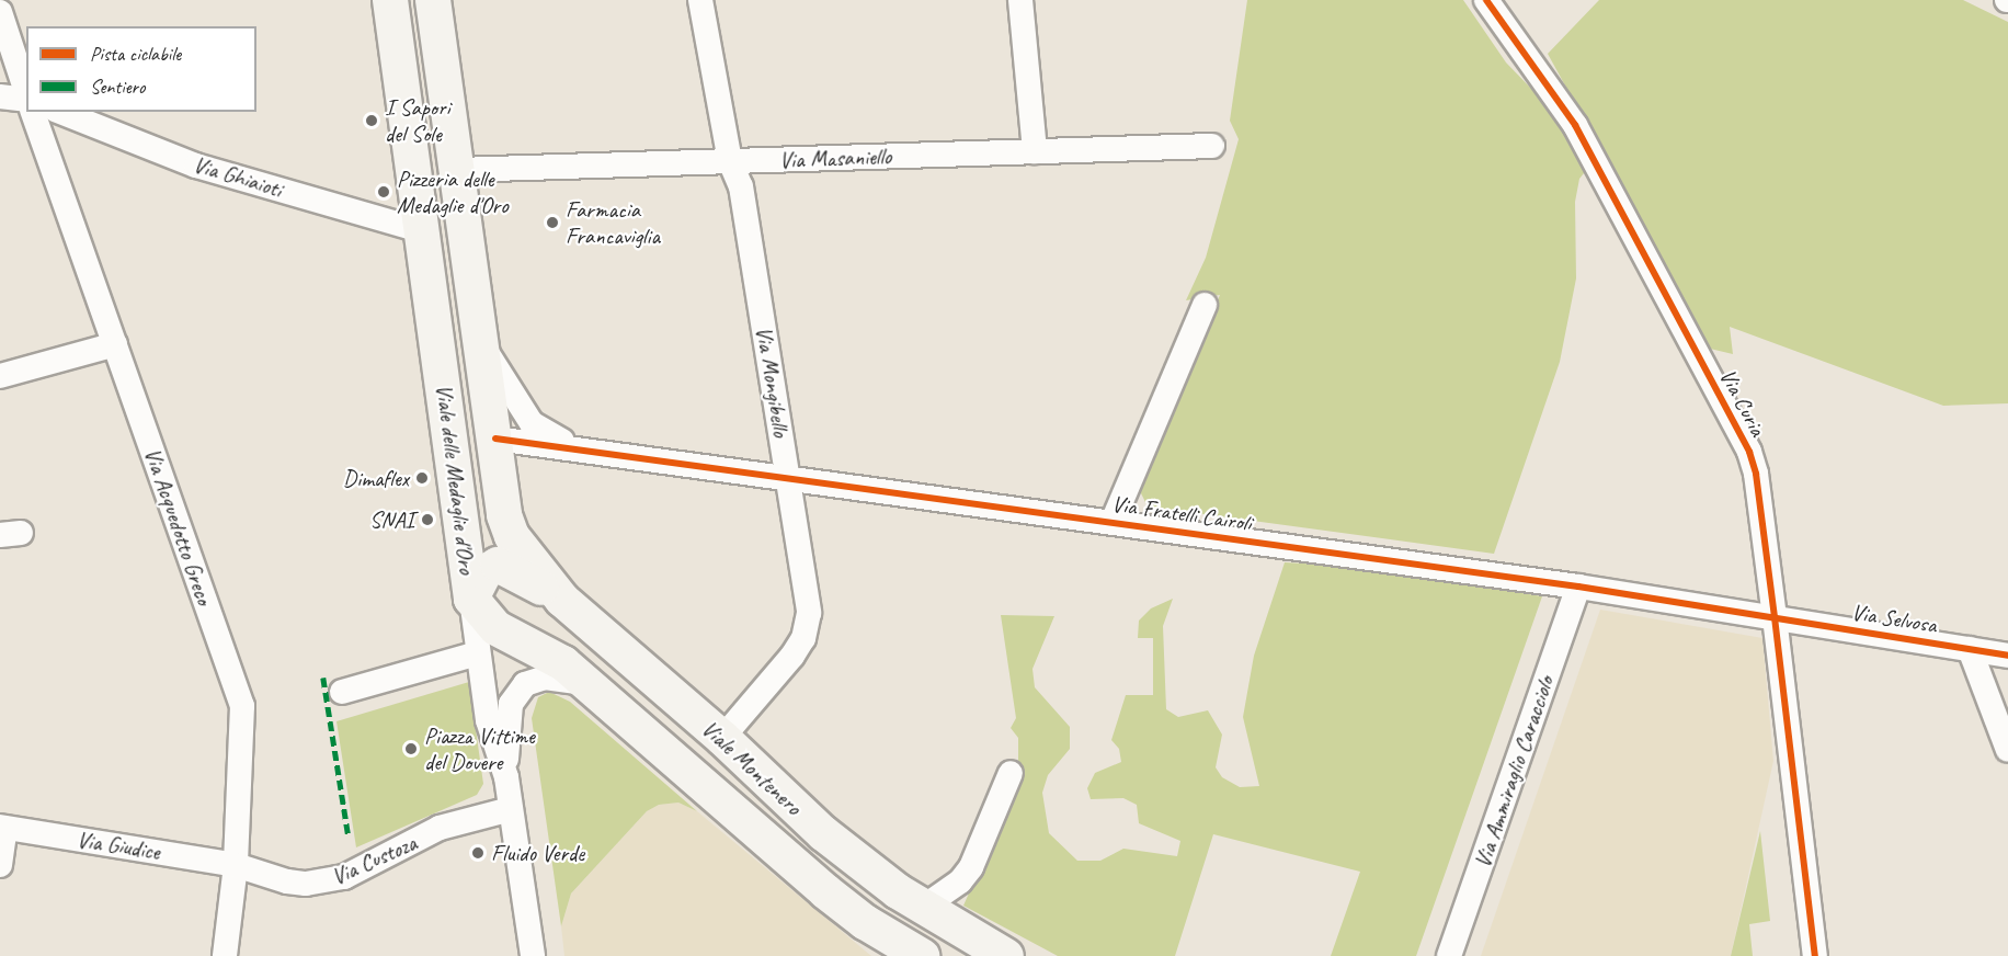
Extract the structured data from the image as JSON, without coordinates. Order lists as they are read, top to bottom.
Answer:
{
  "streets": {
    "main road": ["Viale delle Medaglie d'Oro", "Viale Montenero"],
    "street": [
      "Via Masaniello",
      "Via Ghiaioti",
      "Via Mongibello",
      "Via Curia",
      "Via Fratelli Cairoli",
      "Via Acquedotto Greco",
      "Via Selvosa",
      "Via Ammiraglio Caracciolo",
      "Via Giudice",
      "Via Custoza"
    ]
  },
  "crossings": [
    ["Via Masaniello", "Via Mongibello"],
    ["Via Masaniello", "Viale delle Medaglie d'Oro"],
    ["Via Ghiaioti", "Viale delle Medaglie d'Oro"],
    ["Via Mongibello", "Via Fratelli Cairoli"],
    ["Via Mongibello", "Viale Montenero"],
    ["Via Curia", "Via Fratelli Cairoli"],
    ["Via Curia", "Via Selvosa"],
    ["Viale delle Medaglie d'Oro", "Viale Montenero"],
    ["Viale delle Medaglie d'Oro", "Via Custoza"],
    ["Via Fratelli Cairoli", "Via Selvosa"],
    ["Via Fratelli Cairoli", "Via Ammiraglio Caracciolo"],
    ["Via Acquedotto Greco", "Via Giudice"],
    ["Via Acquedotto Greco", "Via Custoza"],
    ["Via Giudice", "Via Custoza"]
  ],
  "places": [
    "I Sapori del Sole",
    "Pizzeria delle Medaglie d'Oro",
    "Farmacia Francaviglia",
    "Dimaflex",
    "SNAI",
    "Piazza Vittime del Dovere",
    "Fluido Verde"
  ],
  "legend": ["Pista ciclabile", "Sentiero"]
}
